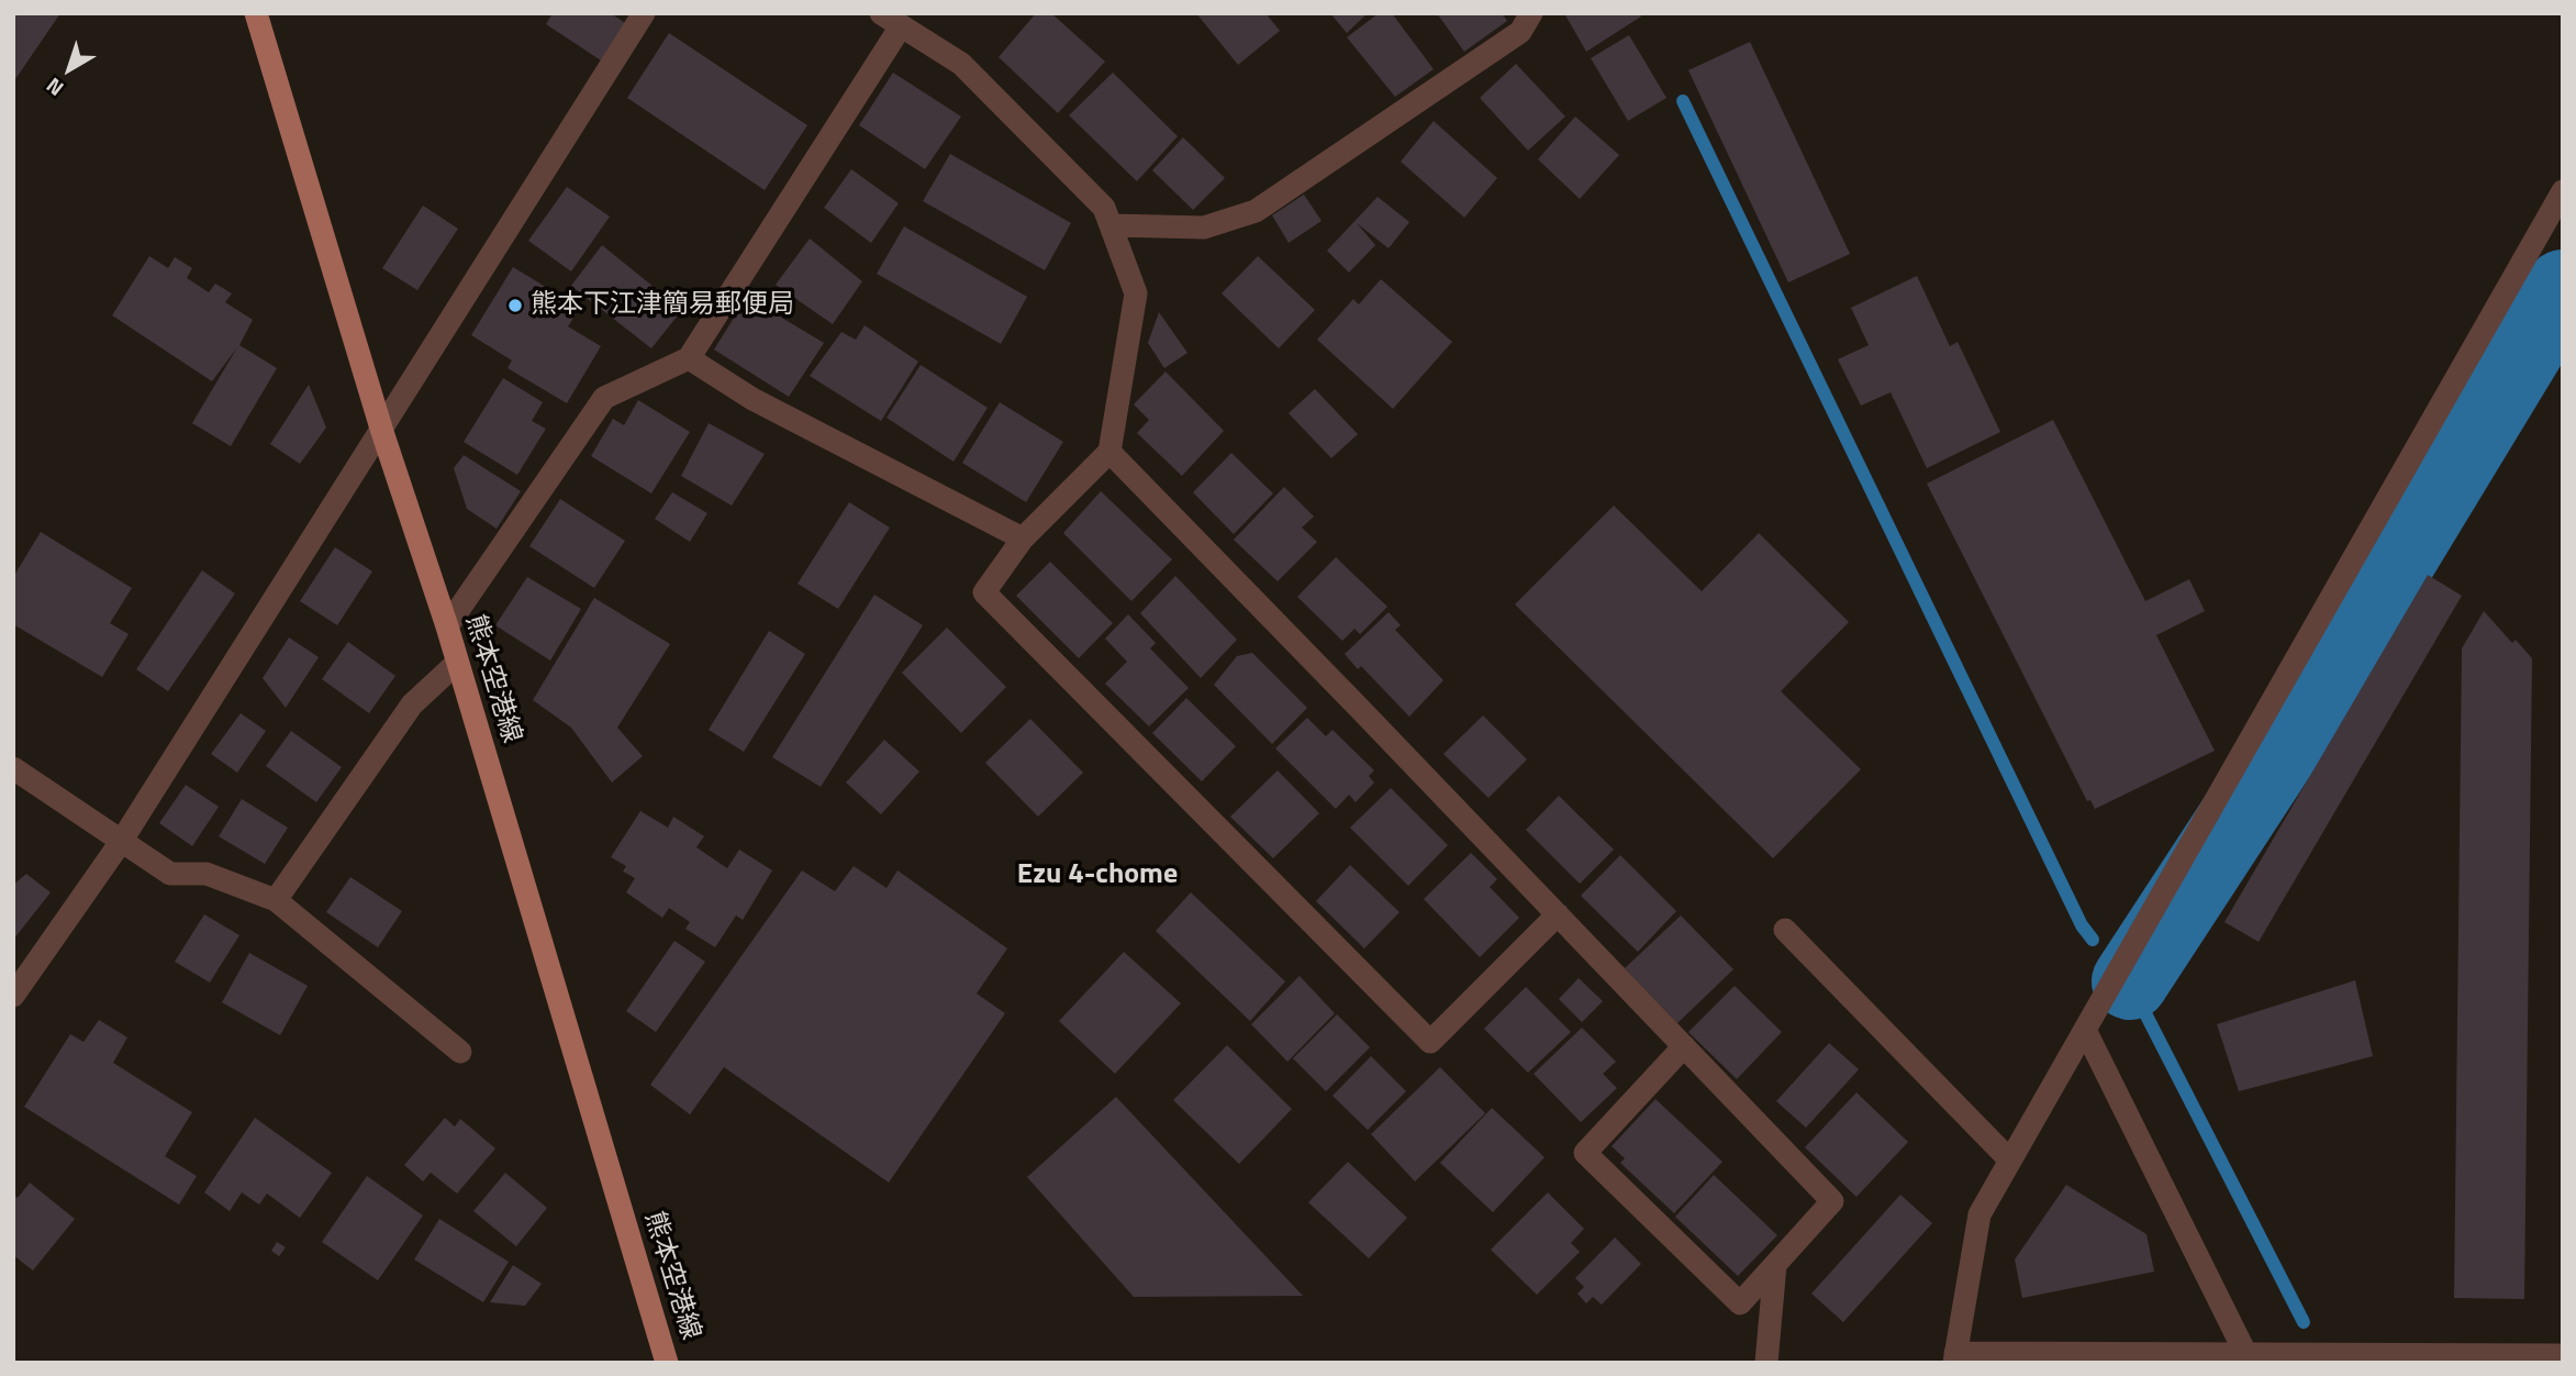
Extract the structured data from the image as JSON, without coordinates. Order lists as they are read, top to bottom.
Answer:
{
  "streets": {
    "main road": ["熊本空港線"]
  },
  "districts": ["Ezu 4-chome"],
  "places": ["熊本下江津簡易郵便局"],
  "north": "bottom left"
}
